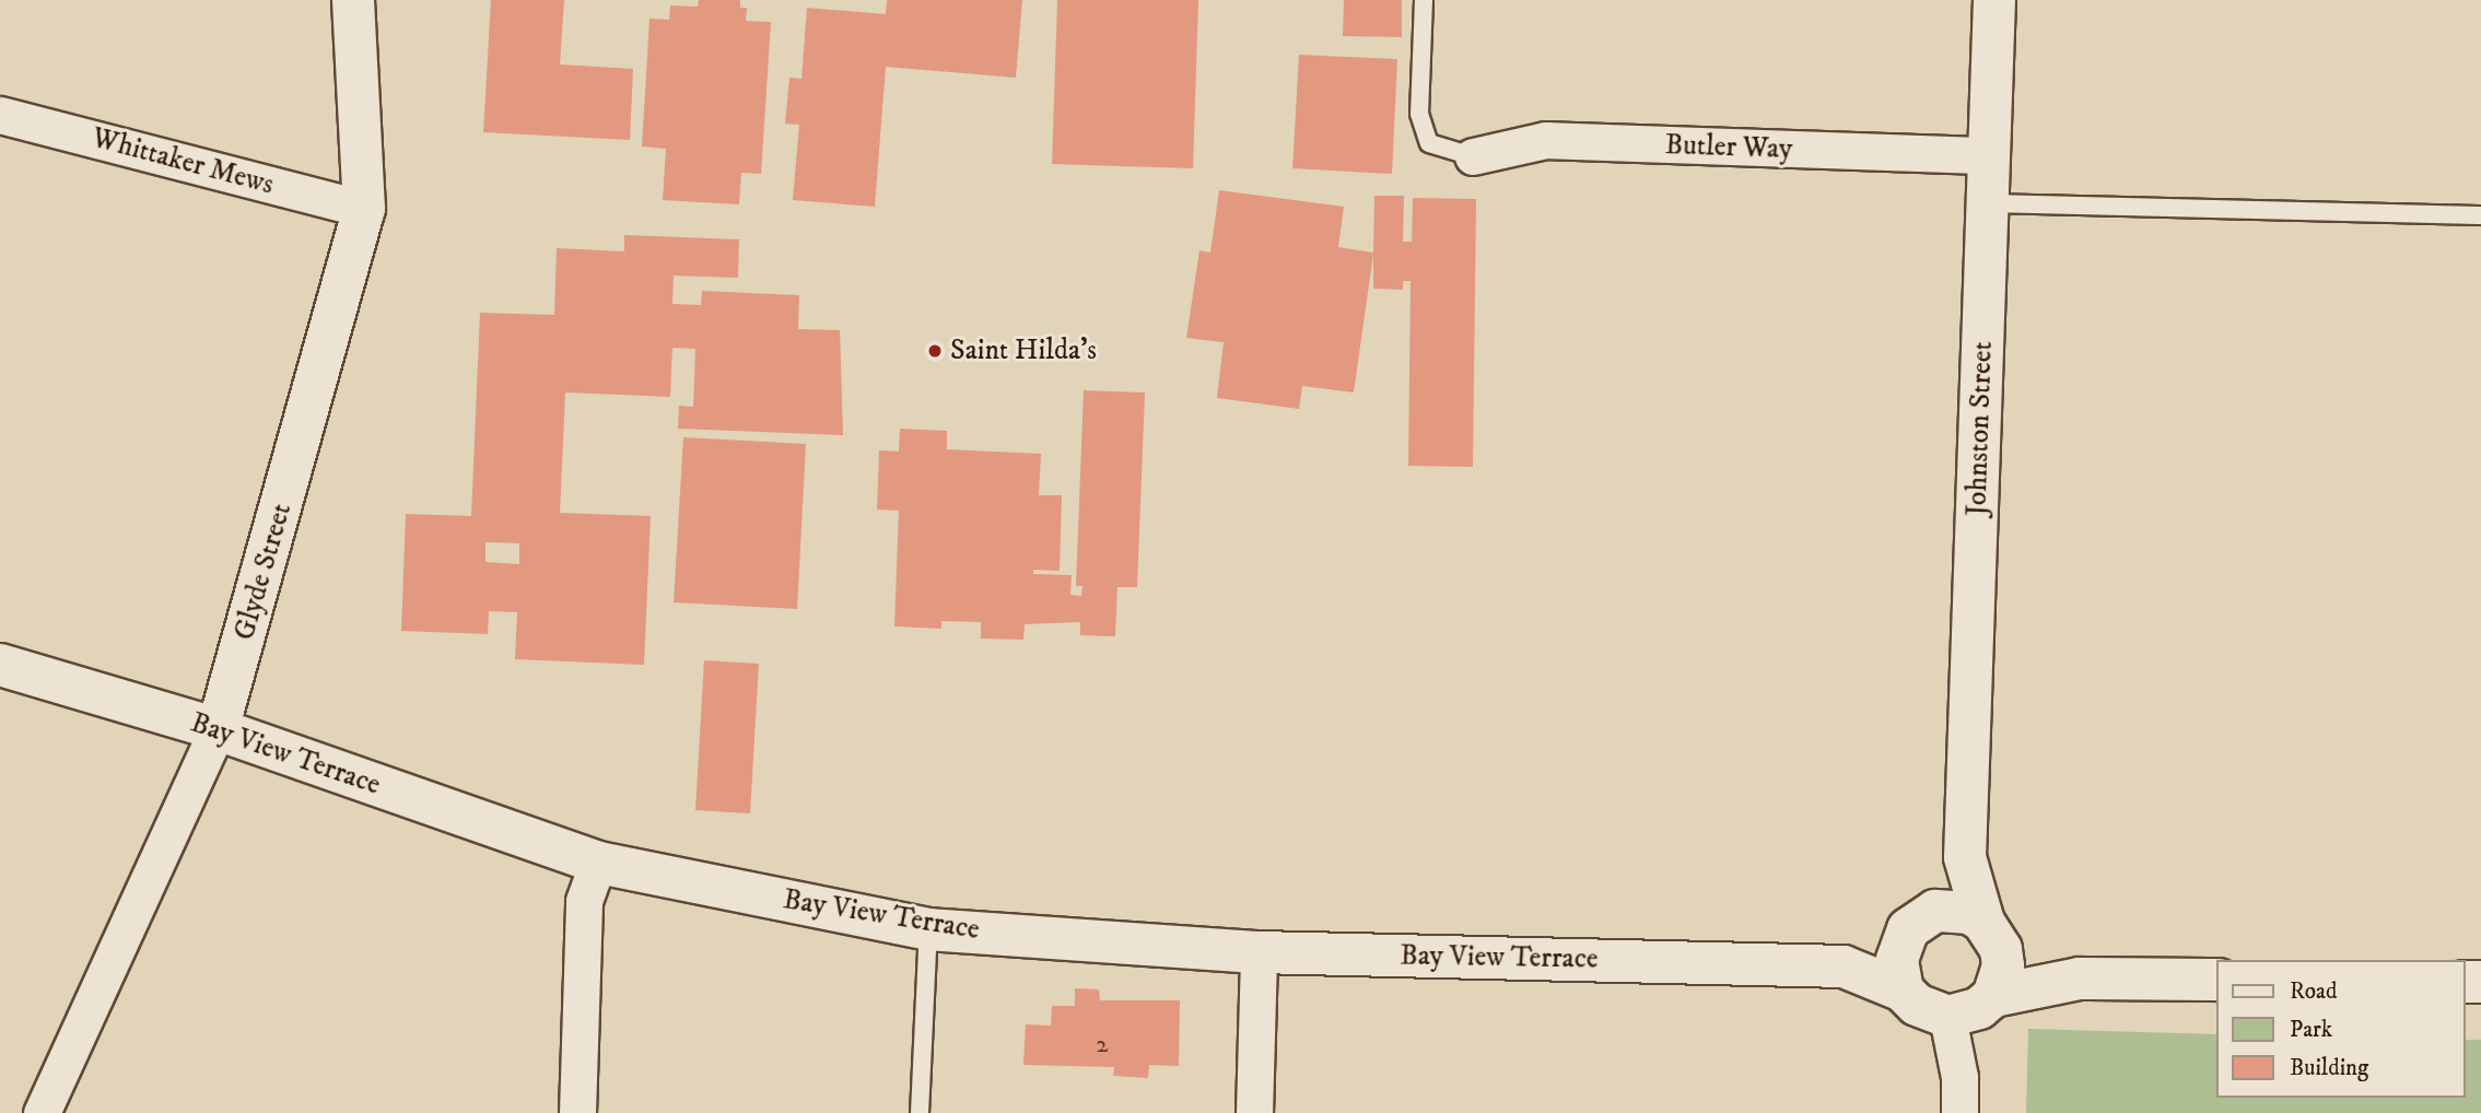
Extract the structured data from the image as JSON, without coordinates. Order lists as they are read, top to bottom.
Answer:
{
  "streets": {
    "street": [
      "Butler Way",
      "Whittaker Mews",
      "Johnston Street",
      "Glyde Street",
      "Bay View Terrace"
    ]
  },
  "crossings": [
    ["Butler Way", "Johnston Street"],
    ["Whittaker Mews", "Glyde Street"],
    ["Johnston Street", "Bay View Terrace"],
    ["Glyde Street", "Bay View Terrace"]
  ],
  "places": ["Saint Hilda's"],
  "house_numbers": ["2"],
  "legend": ["Road", "Park", "Building"]
}
